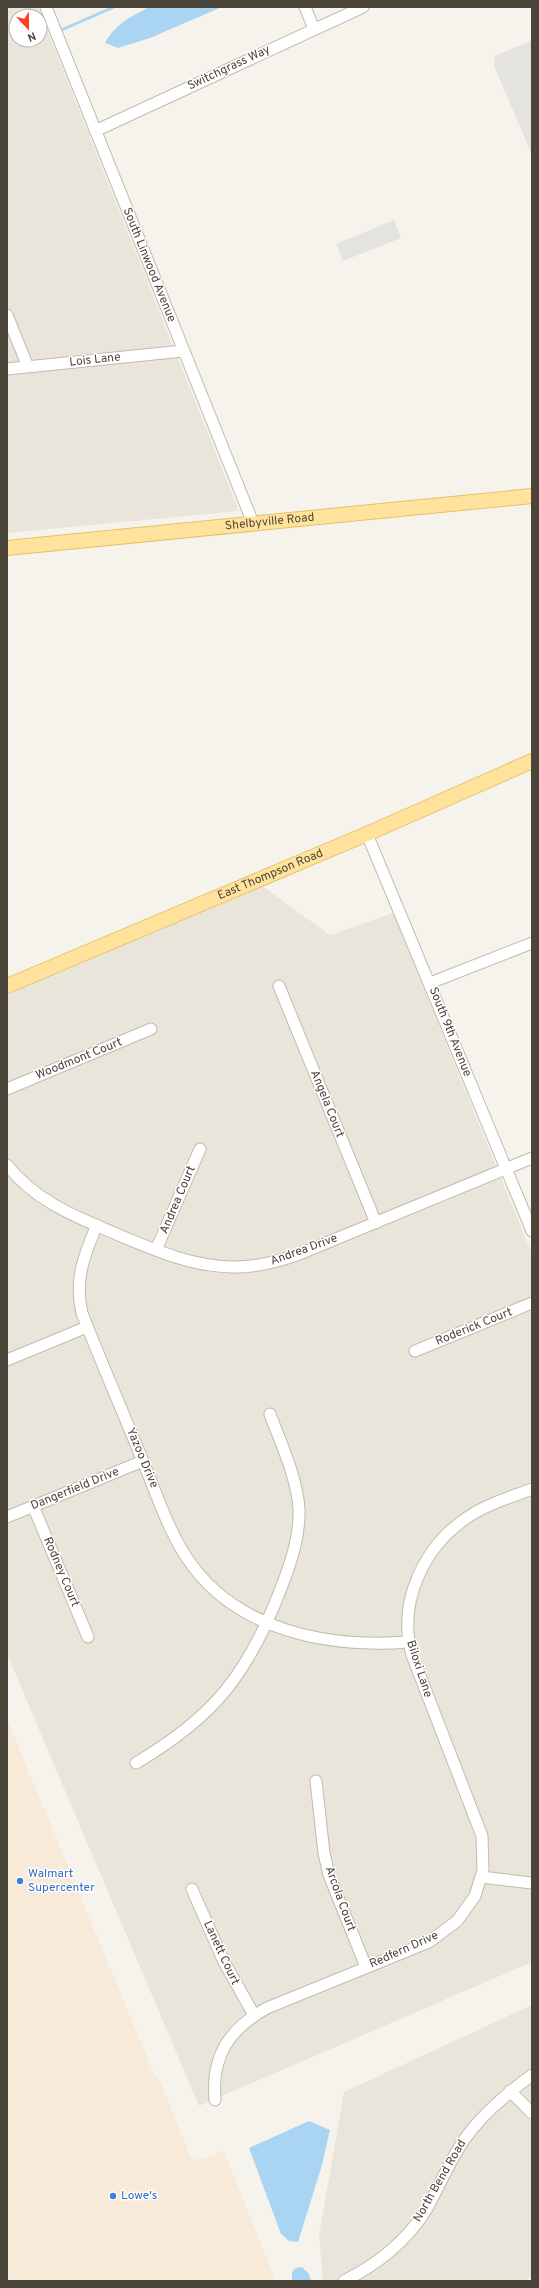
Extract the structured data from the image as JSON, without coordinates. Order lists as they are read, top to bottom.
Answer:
{
  "streets": {
    "main road": ["Shelbyville Road", "East Thompson Road"],
    "street": [
      "Switchgrass Way",
      "South Linwood Avenue",
      "Lois Lane",
      "South 9th Avenue",
      "Woodmont Court",
      "Angela Court",
      "Andrea Court",
      "Andrea Drive",
      "Roderick Court",
      "Yazoo Drive",
      "Dangerfield Drive",
      "Rodney Court",
      "Biloxi Lane",
      "Arcola Court",
      "Redfern Drive",
      "Lanett Court",
      "North Bend Road"
    ]
  },
  "crossings": [
    ["Switchgrass Way", "South Linwood Avenue"],
    ["South Linwood Avenue", "Lois Lane"],
    ["South Linwood Avenue", "Shelbyville Road"],
    ["East Thompson Road", "South 9th Avenue"],
    ["South 9th Avenue", "Andrea Drive"],
    ["Angela Court", "Andrea Drive"],
    ["Andrea Court", "Andrea Drive"],
    ["Andrea Drive", "Yazoo Drive"],
    ["Yazoo Drive", "Dangerfield Drive"],
    ["Yazoo Drive", "Biloxi Lane"],
    ["Dangerfield Drive", "Rodney Court"],
    ["Biloxi Lane", "Redfern Drive"],
    ["Arcola Court", "Redfern Drive"],
    ["Redfern Drive", "Lanett Court"]
  ],
  "places": ["Walmart Supercenter", "Lowe's"],
  "north": "bottom"
}
